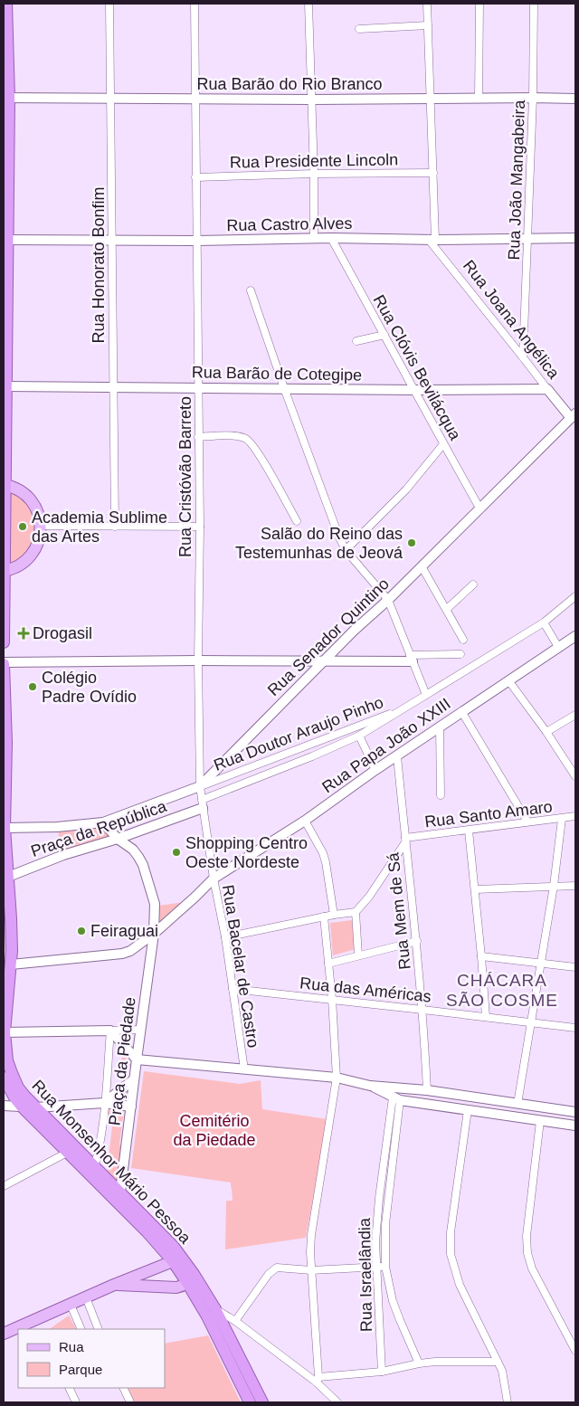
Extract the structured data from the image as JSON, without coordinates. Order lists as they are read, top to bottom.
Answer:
{
  "streets": {
    "highway": ["Rua Monsenhor Mário Pessoa"],
    "street": [
      "Rua Barão do Rio Branco",
      "Rua Presidente Lincoln",
      "Rua João Mangabeira",
      "Rua Castro Alves",
      "Rua Honorato Bonfim",
      "Rua Joana Angélica",
      "Rua Clóvis Bevilácqua",
      "Rua Barão de Cotegipe",
      "Rua Cristóvão Barreto",
      "Rua Senador Quintino",
      "Rua Doutor Araujo Pinho",
      "Rua Papa João XXIII",
      "Rua Santo Amaro",
      "Praça da República",
      "Rua Mem de Sá",
      "Rua Bacelar de Castro",
      "Rua das Américas",
      "Praça da Piedade",
      "Rua Israelândia"
    ]
  },
  "crossings": [
    ["Rua Barão do Rio Branco", "Rua João Mangabeira"],
    ["Rua Barão do Rio Branco", "Rua Honorato Bonfim"],
    ["Rua Barão do Rio Branco", "Rua Cristóvão Barreto"],
    ["Rua Presidente Lincoln", "Rua Cristóvão Barreto"],
    ["Rua João Mangabeira", "Rua Castro Alves"],
    ["Rua João Mangabeira", "Rua Joana Angélica"],
    ["Rua Castro Alves", "Rua Honorato Bonfim"],
    ["Rua Castro Alves", "Rua Joana Angélica"],
    ["Rua Castro Alves", "Rua Clóvis Bevilácqua"],
    ["Rua Castro Alves", "Rua Cristóvão Barreto"],
    ["Rua Honorato Bonfim", "Rua Barão de Cotegipe"],
    ["Rua Joana Angélica", "Rua Barão de Cotegipe"],
    ["Rua Joana Angélica", "Rua Senador Quintino"],
    ["Rua Clóvis Bevilácqua", "Rua Barão de Cotegipe"],
    ["Rua Clóvis Bevilácqua", "Rua Senador Quintino"],
    ["Rua Barão de Cotegipe", "Rua Cristóvão Barreto"],
    ["Rua Cristóvão Barreto", "Rua Senador Quintino"],
    ["Rua Cristóvão Barreto", "Rua Doutor Araujo Pinho"],
    ["Rua Cristóvão Barreto", "Praça da República"],
    ["Rua Cristóvão Barreto", "Rua Bacelar de Castro"],
    ["Rua Senador Quintino", "Rua Doutor Araujo Pinho"],
    ["Rua Senador Quintino", "Praça da República"],
    ["Rua Senador Quintino", "Rua Bacelar de Castro"],
    ["Rua Doutor Araujo Pinho", "Praça da República"],
    ["Rua Doutor Araujo Pinho", "Rua Bacelar de Castro"],
    ["Rua Papa João XXIII", "Rua Mem de Sá"],
    ["Rua Papa João XXIII", "Rua Bacelar de Castro"],
    ["Rua Papa João XXIII", "Praça da Piedade"],
    ["Rua Papa João XXIII", "Rua Monsenhor Mário Pessoa"],
    ["Rua Santo Amaro", "Rua Mem de Sá"],
    ["Praça da República", "Rua Bacelar de Castro"],
    ["Praça da República", "Praça da Piedade"],
    ["Praça da República", "Rua Monsenhor Mário Pessoa"],
    ["Rua Mem de Sá", "Rua das Américas"],
    ["Rua Bacelar de Castro", "Rua das Américas"],
    ["Praça da Piedade", "Rua Monsenhor Mário Pessoa"]
  ],
  "districts": ["CHÁCARA SÃO COSME"],
  "parks": ["Cemitério da Piedade"],
  "places": {
    "other": [
      "Academia Sublime das Artes",
      "Salão do Reino das Testemunhas de Jeová",
      "Colégio Padre Ovídio",
      "Shopping Centro Oeste Nordeste",
      "Feiraguai"
    ],
    "health": ["Drogasil"]
  },
  "legend": ["Rua", "Parque"]
}
